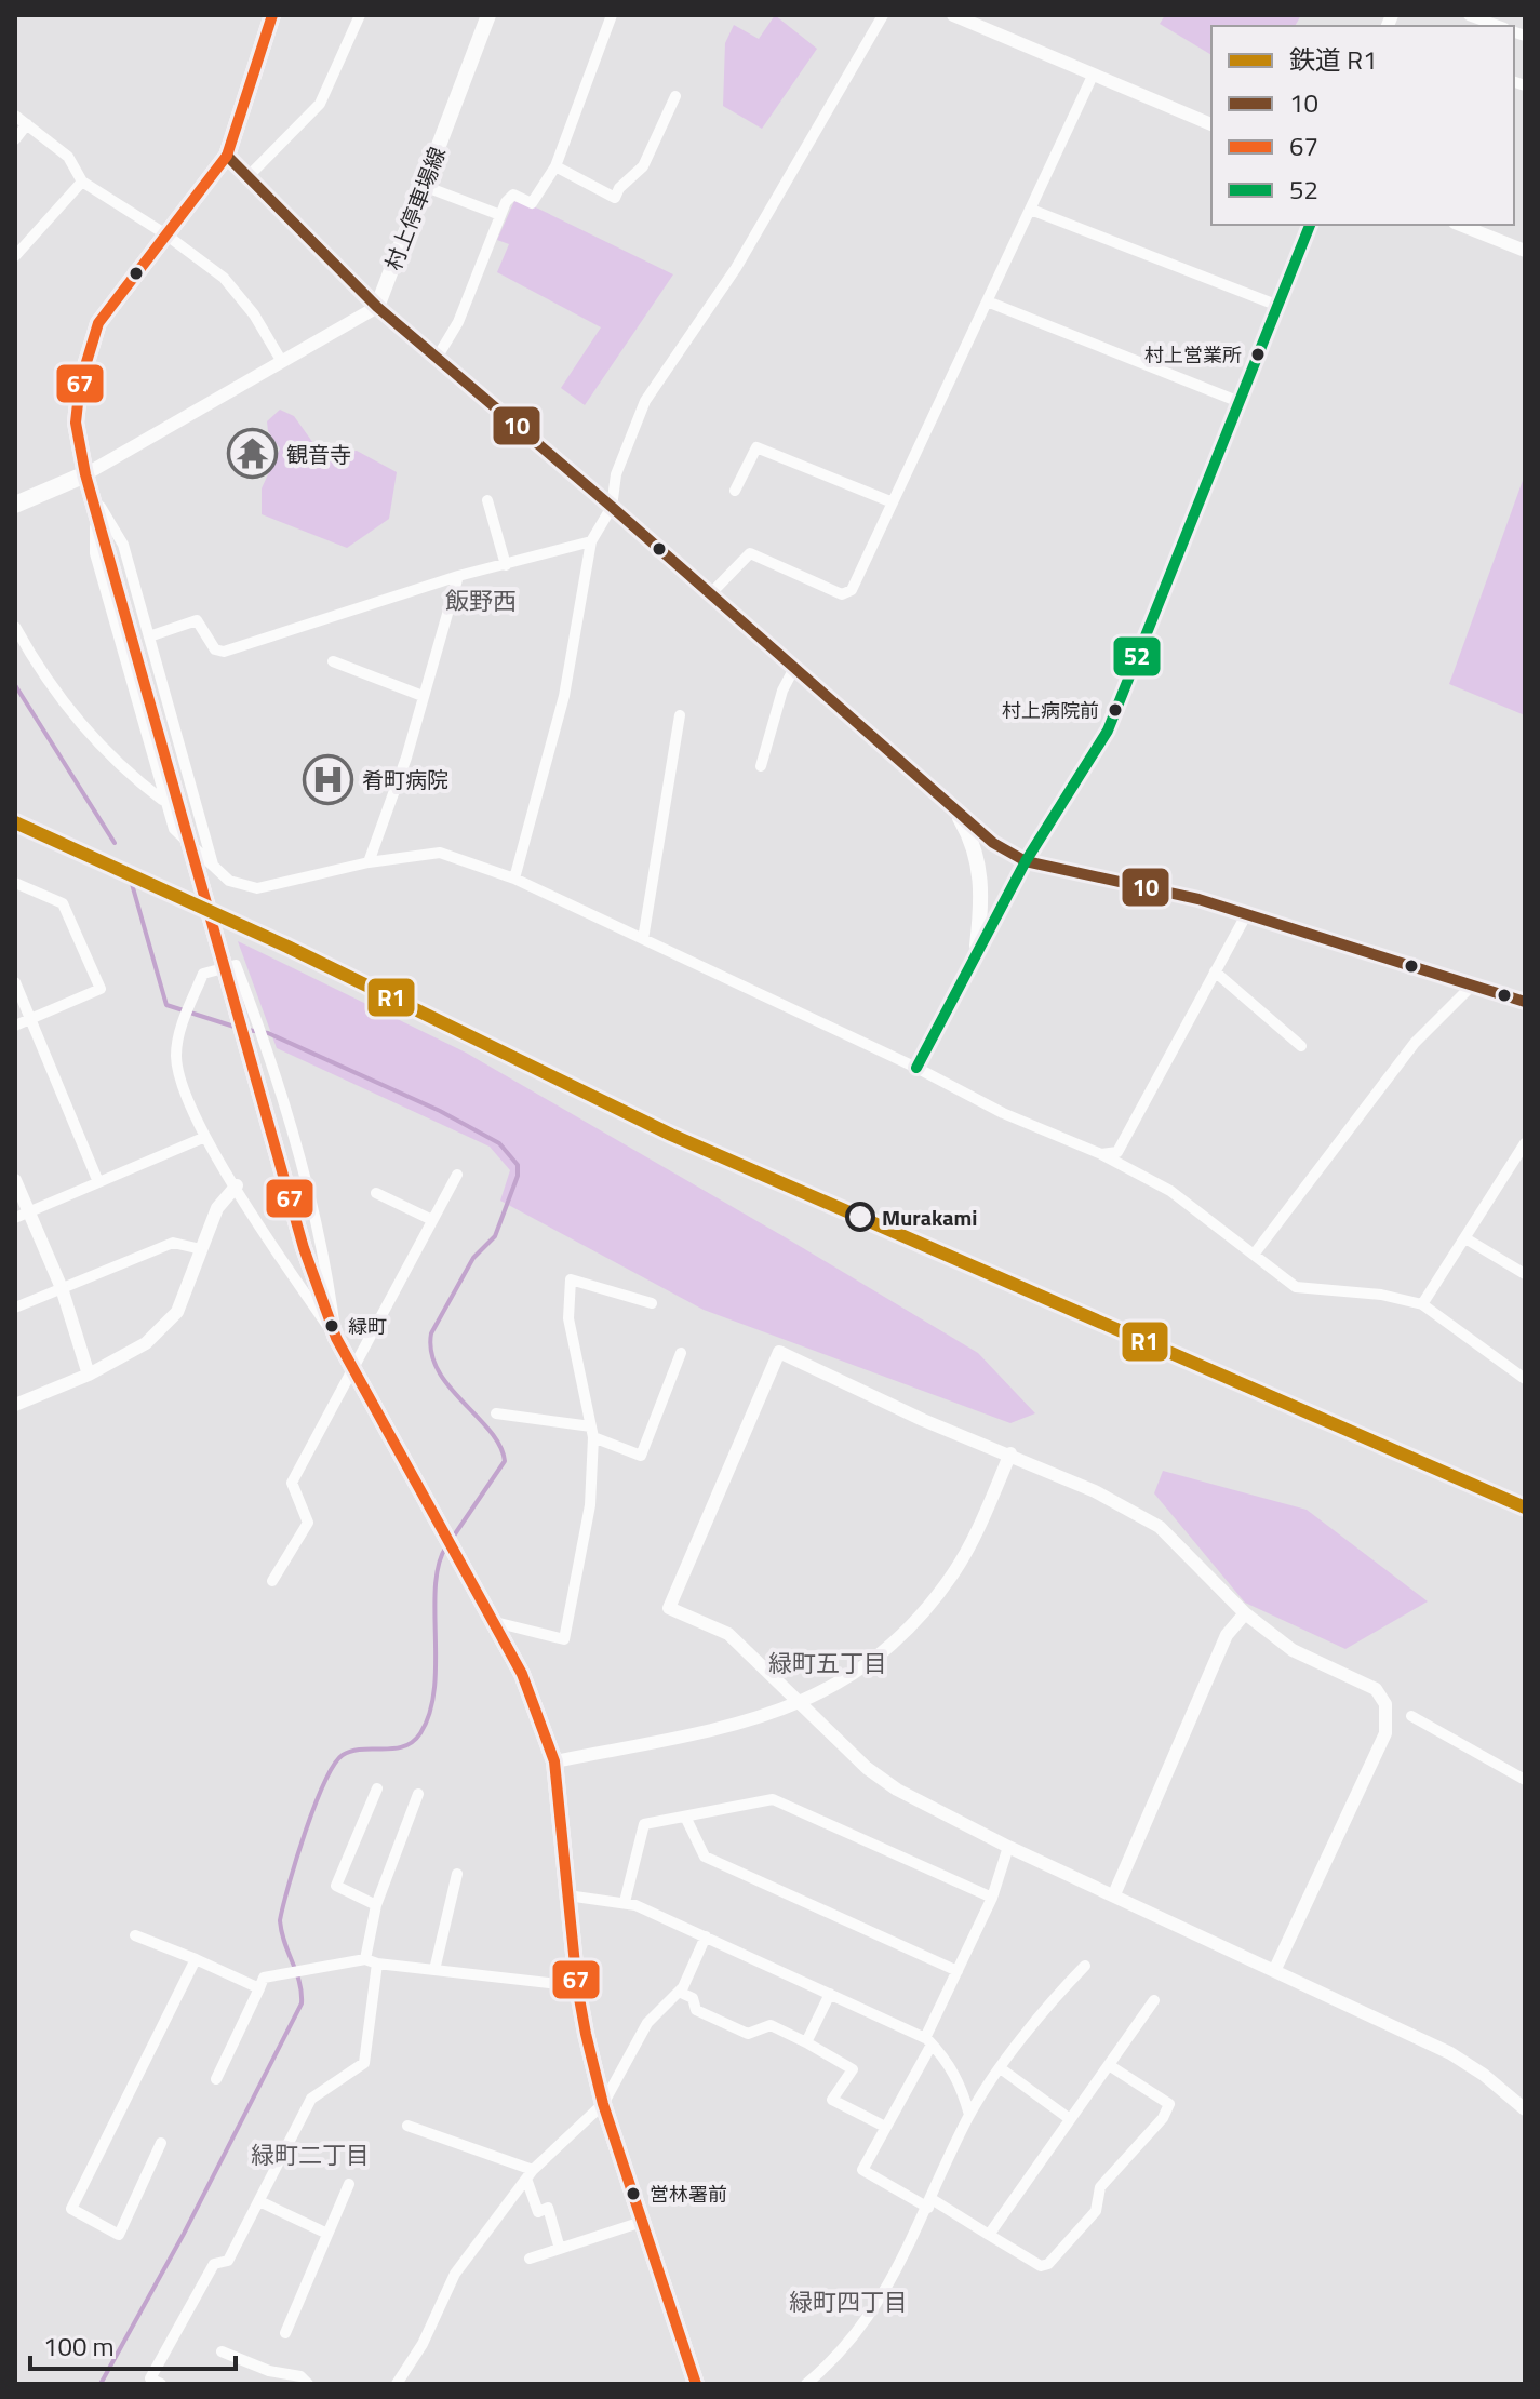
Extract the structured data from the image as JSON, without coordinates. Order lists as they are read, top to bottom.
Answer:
{
  "streets": {
    "main road": ["村上停車場線"]
  },
  "districts": [
    "飯野西",
    "緑町五丁目",
    "緑町二丁目",
    "緑町四丁目"
  ],
  "places": {
    "other": [
      "村上営業所",
      "村上病院前",
      "Murakami",
      "緑町",
      "営林署前"
    ],
    "temple": ["観音寺"],
    "hospital": ["肴町病院"]
  },
  "lines": [
    "transit line 67",
    "transit line 10",
    "transit line 52",
    "rail line R1"
  ],
  "legend": [
    "鉄道 R1",
    "10",
    "67",
    "52"
  ],
  "scale_bar": "100 m"
}
